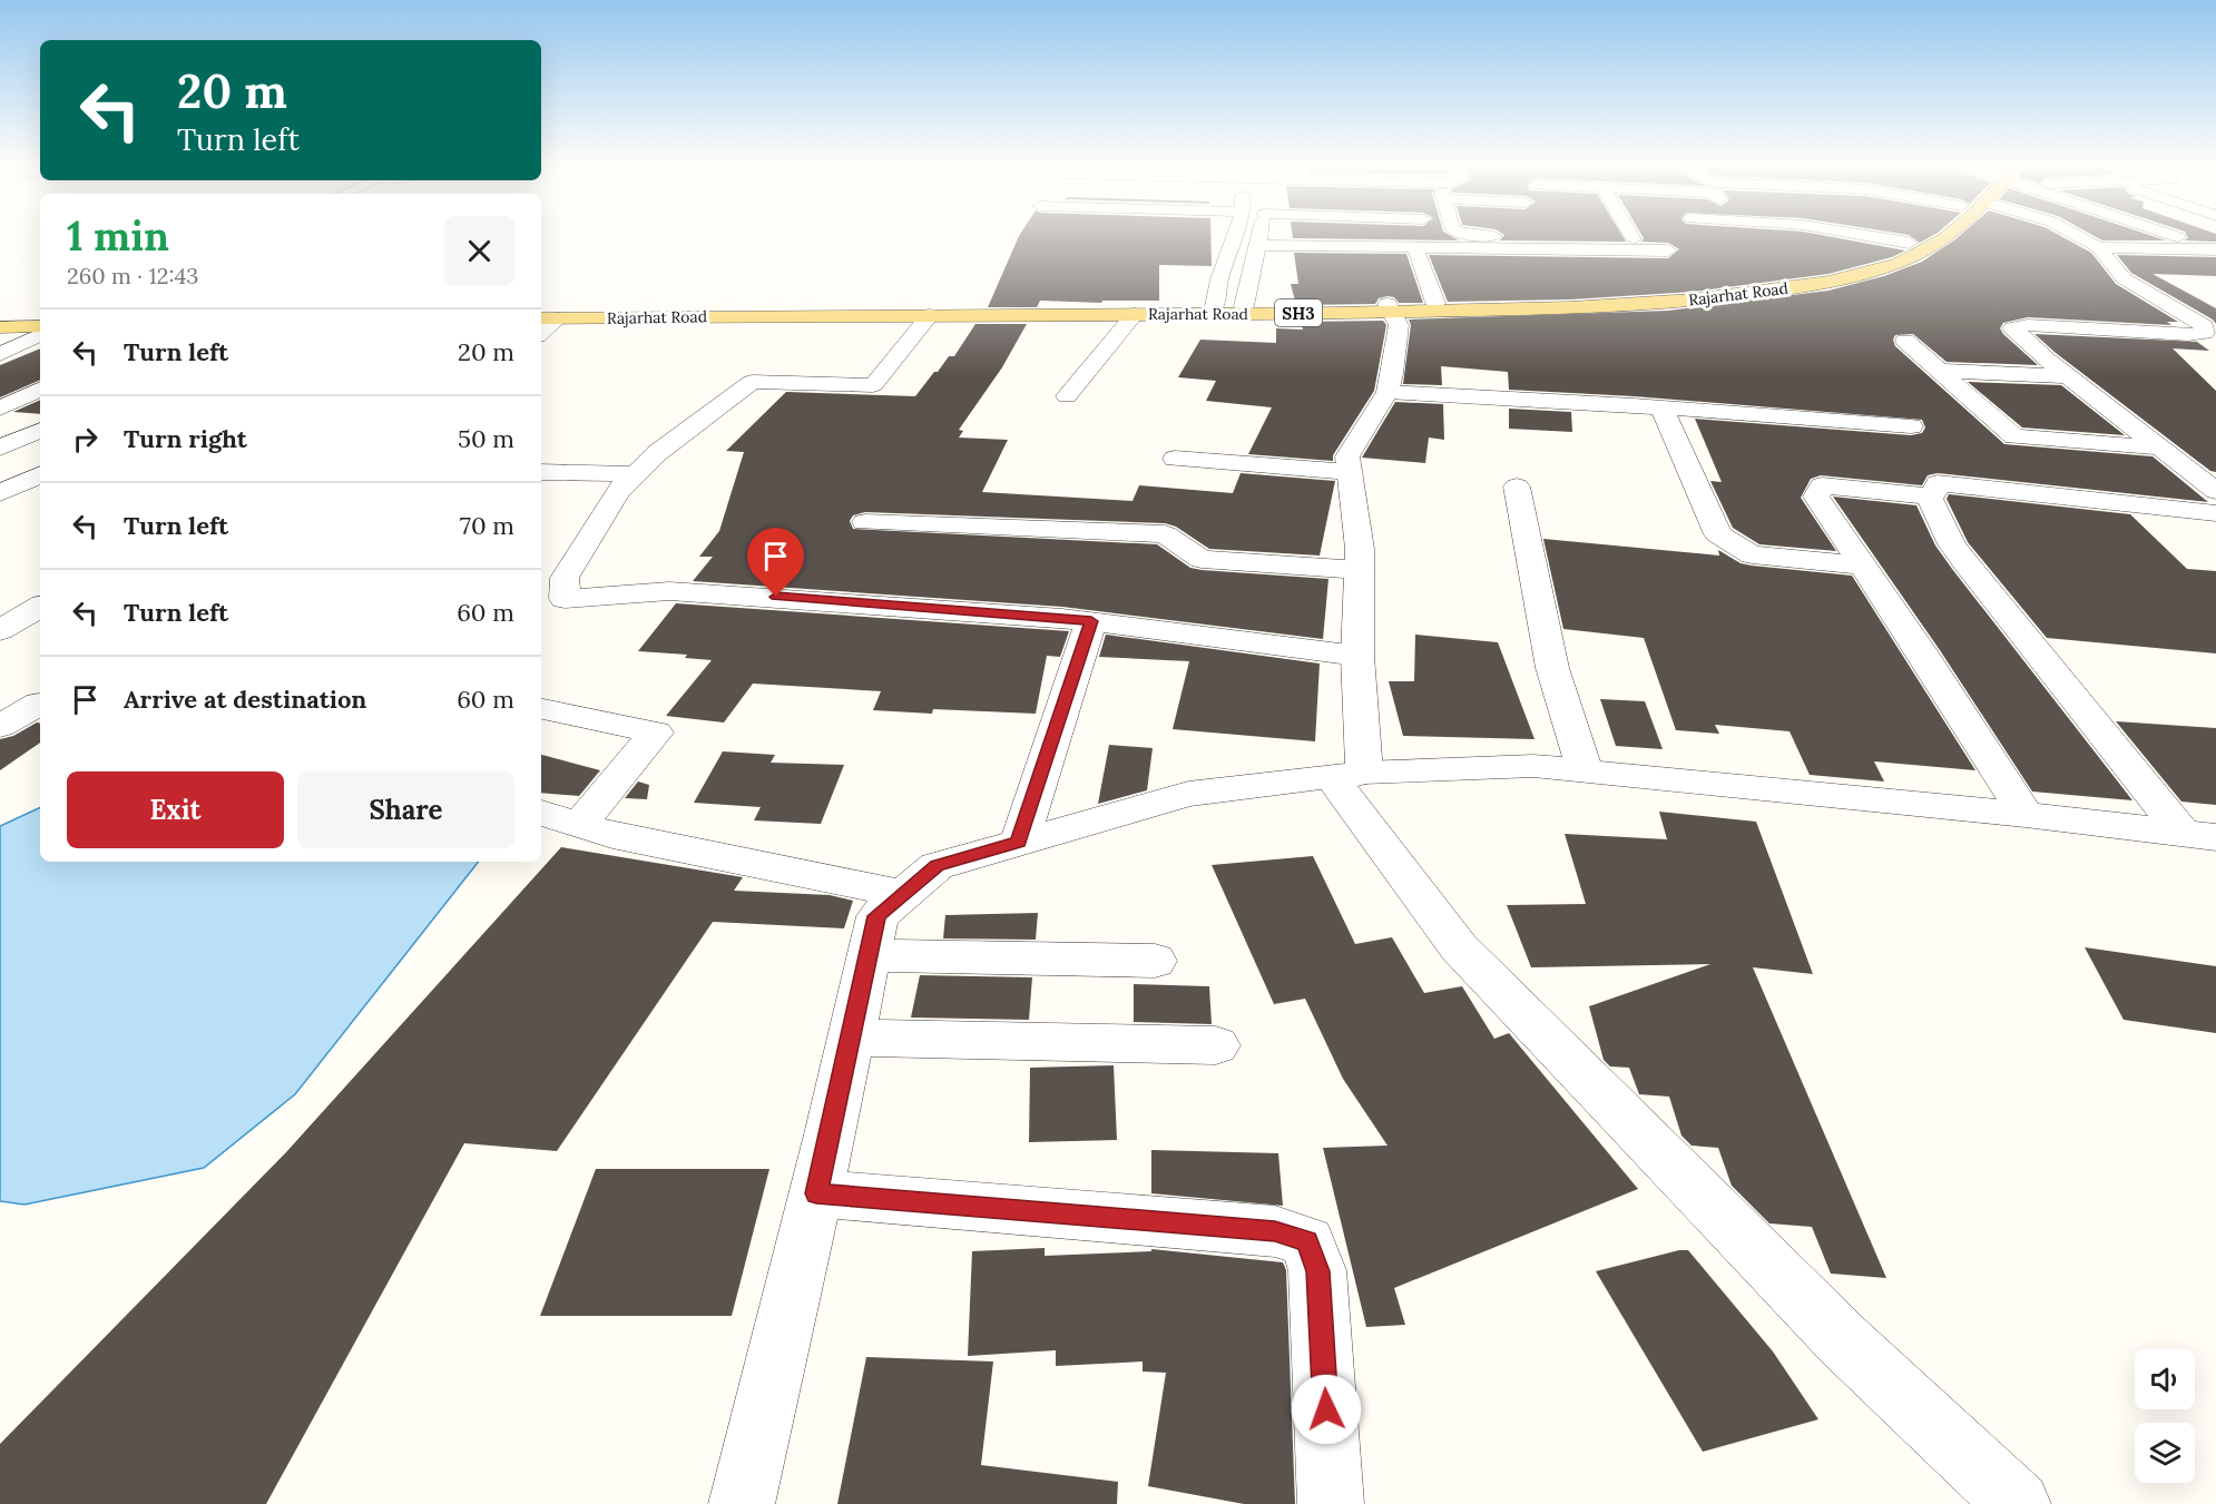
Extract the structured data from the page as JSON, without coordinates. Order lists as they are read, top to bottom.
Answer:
{
  "streets": {
    "main road": ["Rajarhat Road", "SH3"]
  },
  "page": {
    "turn": ["20 m", "Turn left"],
    "heading": ["1 min", "260 m · 12:43"],
    "list": [
      {
        "name": "Turn left",
        "value": "20 m"
      },
      {
        "name": "Turn right",
        "value": "50 m"
      },
      {
        "name": "Turn left",
        "value": "70 m"
      },
      {
        "name": "Turn left",
        "value": "60 m"
      },
      {
        "name": "Arrive at destination",
        "value": "60 m"
      }
    ],
    "buttons": ["Exit", "Share"]
  }
}
